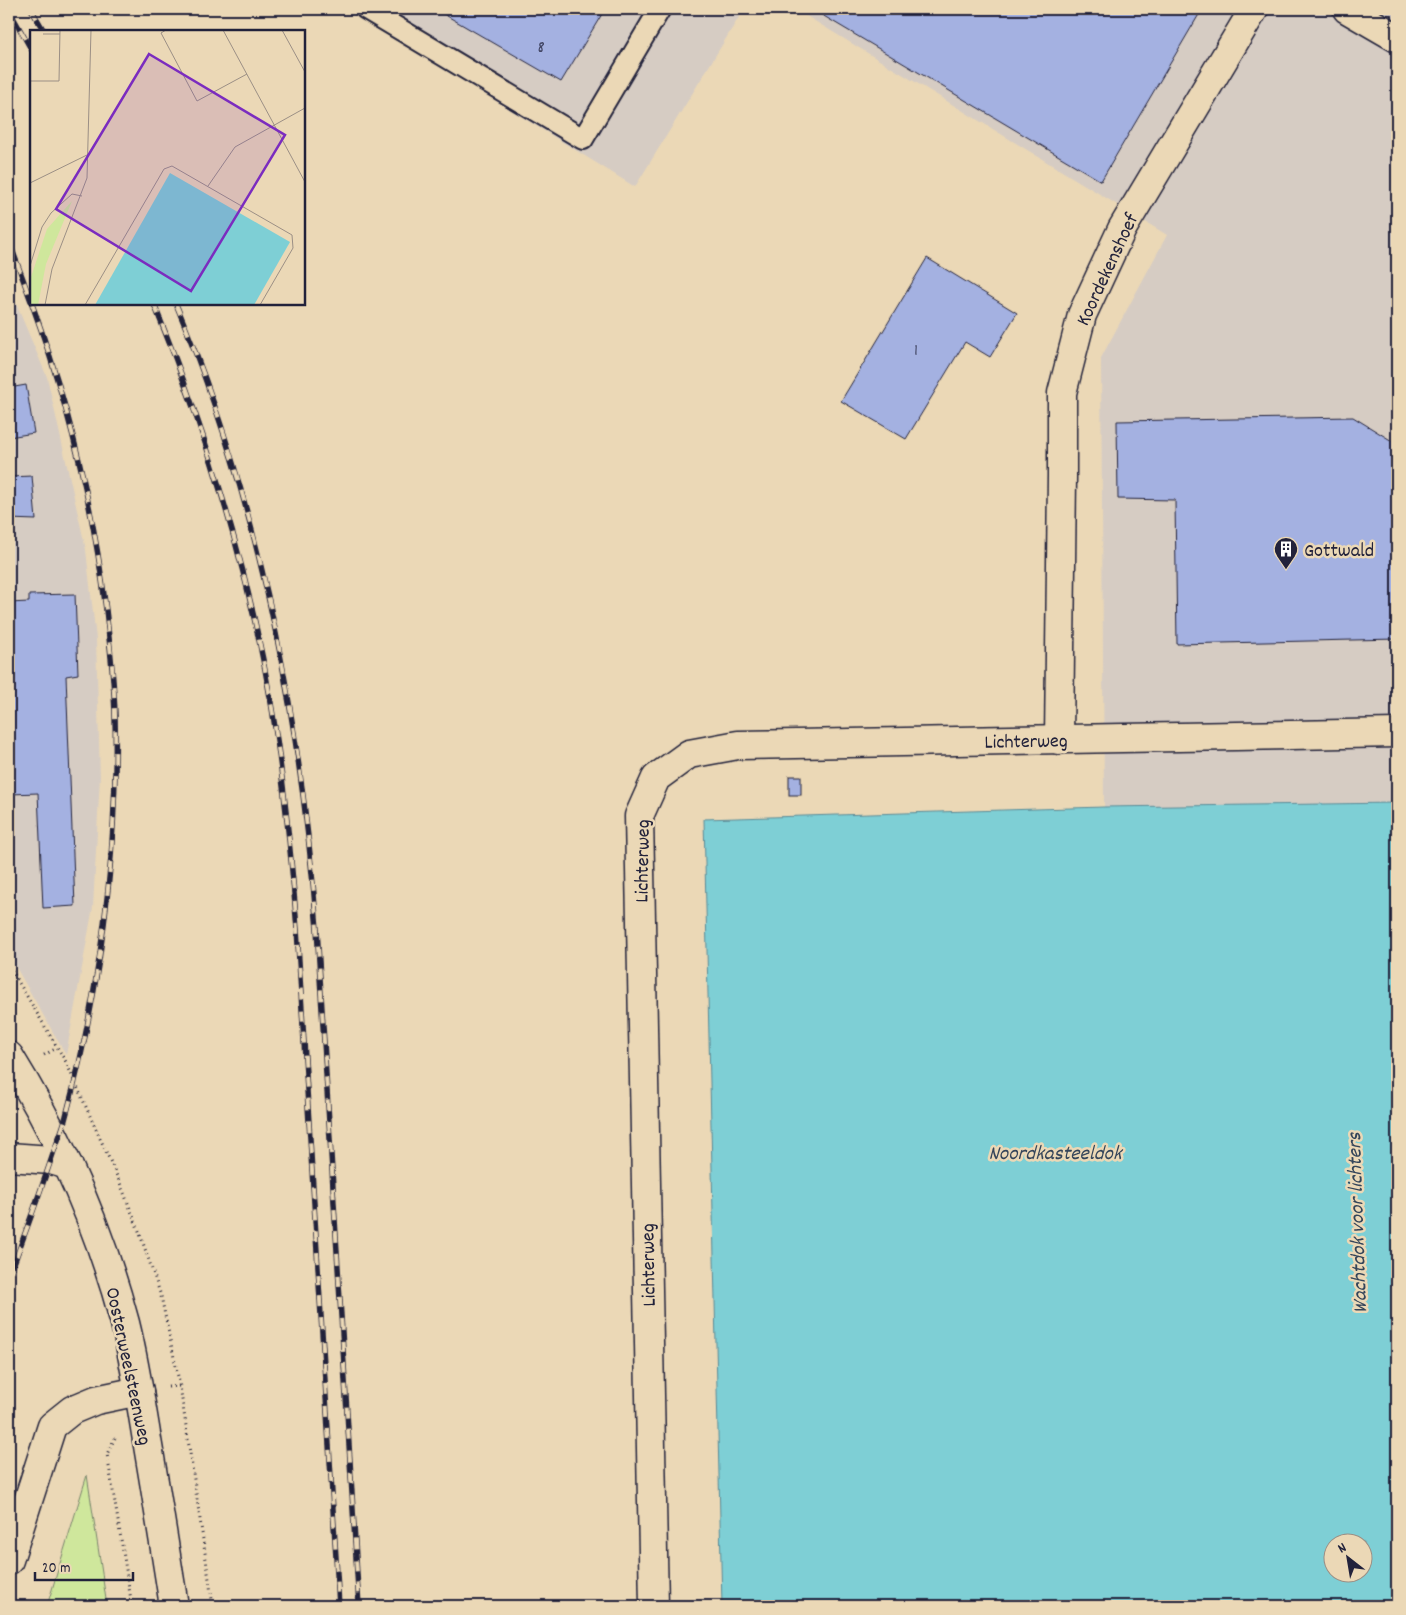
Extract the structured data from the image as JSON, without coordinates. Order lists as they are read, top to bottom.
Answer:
{
  "streets": {
    "street": ["Koordekenshoef", "Lichterweg", "Oosterweelsteenweg"]
  },
  "crossings": [
    ["Koordekenshoef", "Lichterweg"]
  ],
  "water": ["Noordkasteeldok", "Wachtdok voor lichters"],
  "places": {
    "building": ["Gottwald"]
  },
  "house_numbers": ["8", "1"],
  "scale_bar": "20 m",
  "north": "top left"
}
